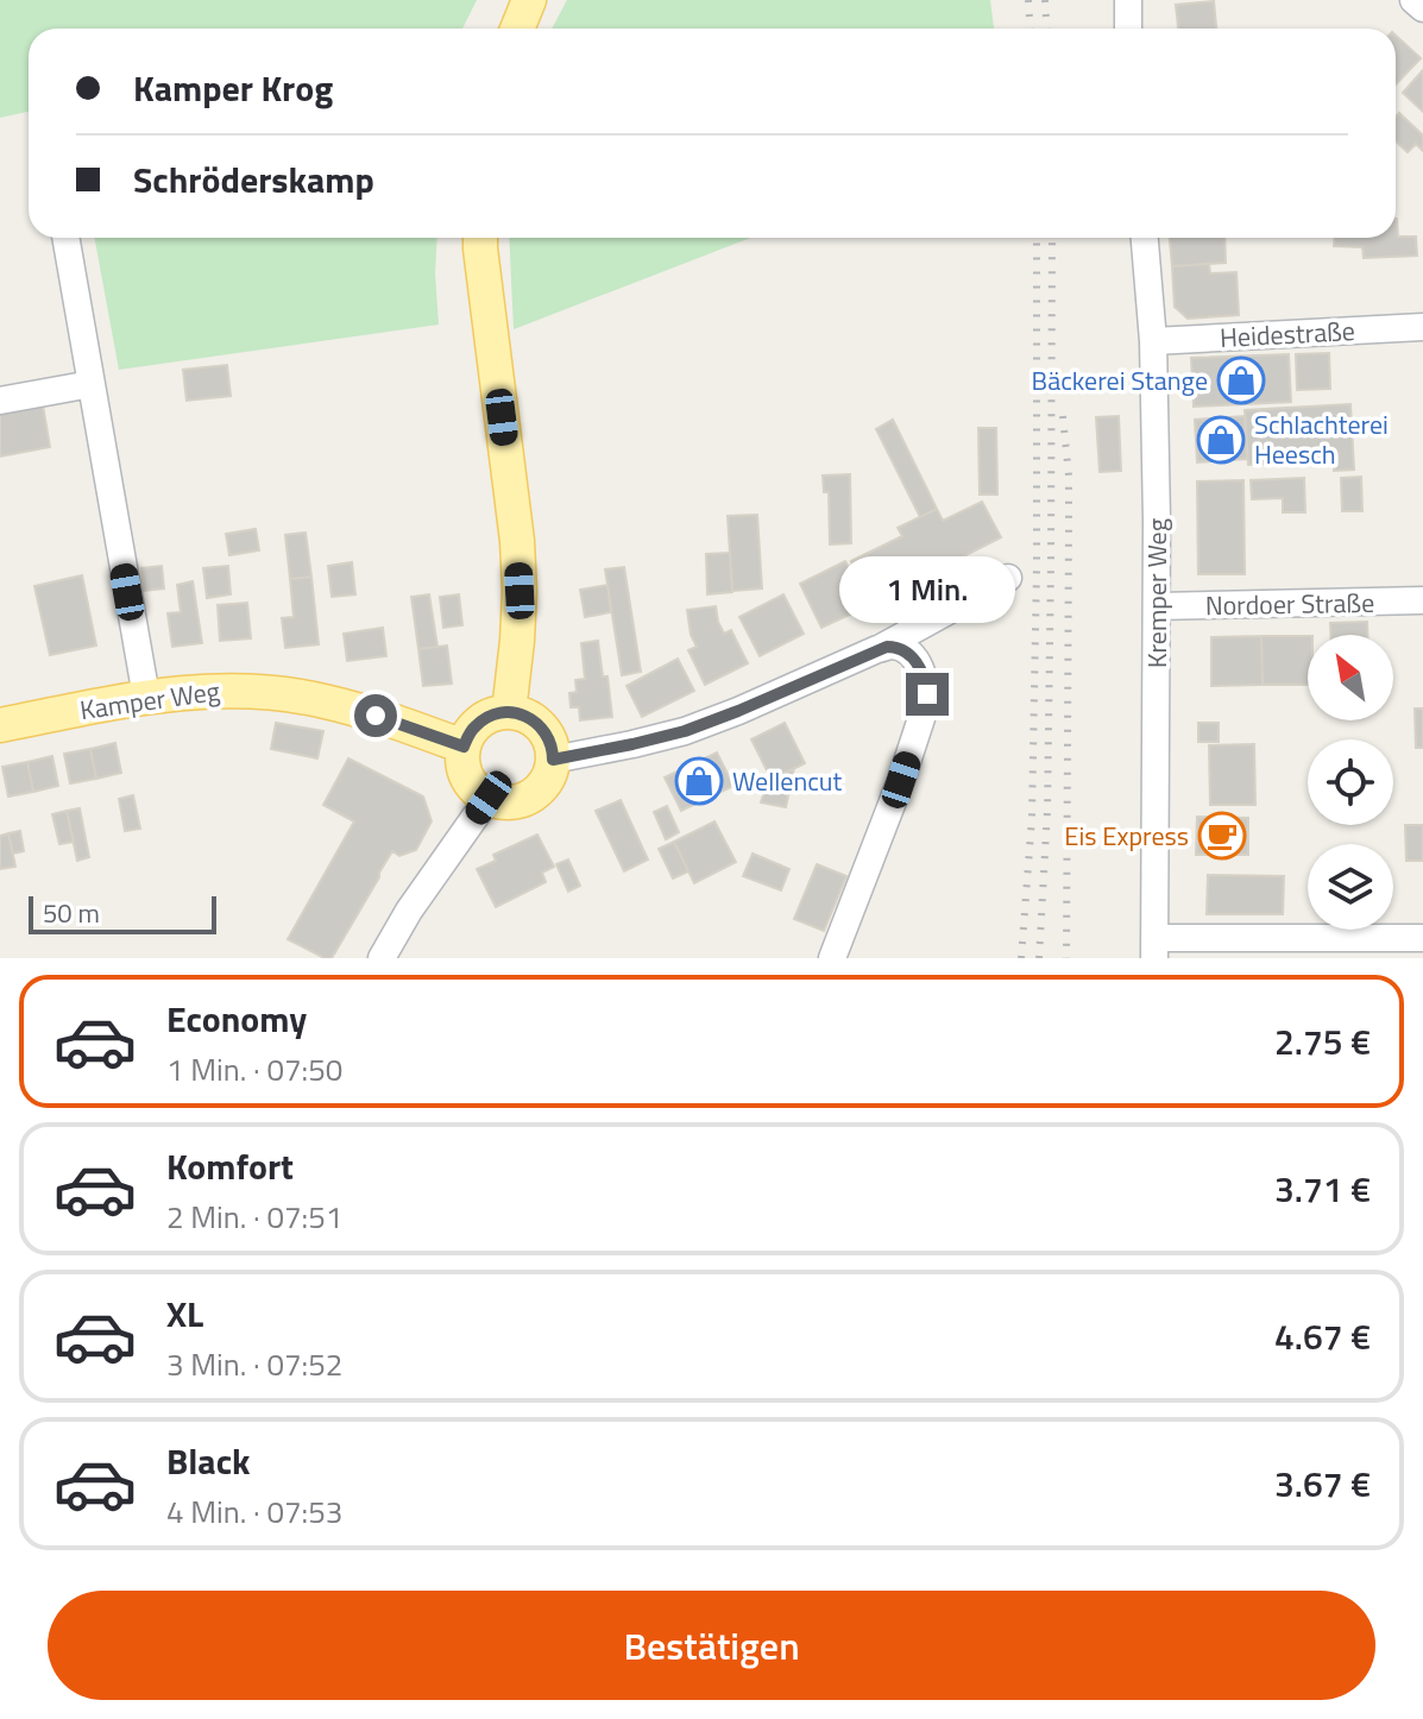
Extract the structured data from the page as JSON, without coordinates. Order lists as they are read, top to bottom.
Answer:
{
  "streets": {
    "main road": ["Kamper Weg"],
    "street": ["Heidestraße", "Kremper Weg", "Nordoer Straße"]
  },
  "crossings": [
    ["Heidestraße", "Kremper Weg"],
    ["Kremper Weg", "Nordoer Straße"]
  ],
  "places": {
    "shop": ["Bäckerei Stange", "Schlachterei Heesch", "Wellencut"],
    "cafe": ["Eis Express"]
  },
  "scale_bar": "50 m",
  "north": "top left",
  "page": {
    "banner": ["Kamper Krog", "Schröderskamp"],
    "bubble": "1 Min.",
    "scale": "50 m",
    "list": [
      {
        "name": "Economy",
        "note": "1 Min. · 07:50",
        "value": "2.75 €"
      },
      {
        "name": "Komfort",
        "note": "2 Min. · 07:51",
        "value": "3.71 €"
      },
      {
        "name": "XL",
        "note": "3 Min. · 07:52",
        "value": "4.67 €"
      },
      {
        "name": "Black",
        "note": "4 Min. · 07:53",
        "value": "3.67 €"
      }
    ],
    "buttons": "Bestätigen"
  }
}
